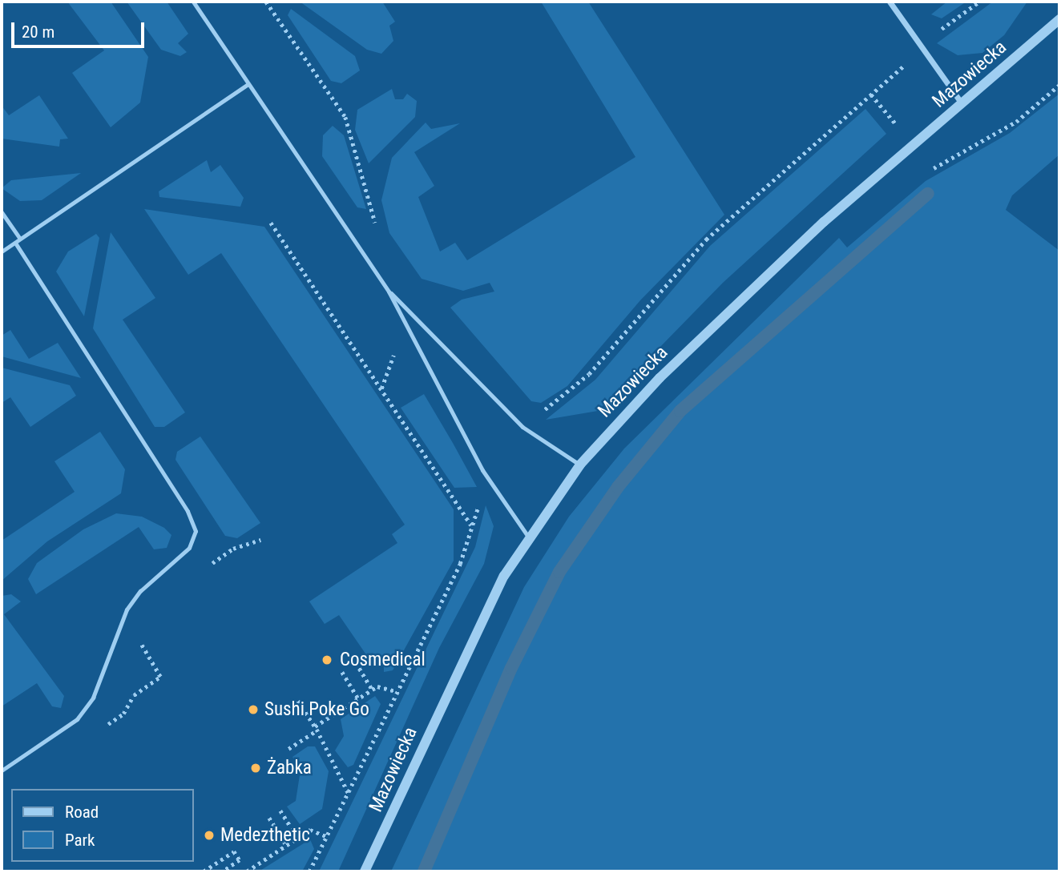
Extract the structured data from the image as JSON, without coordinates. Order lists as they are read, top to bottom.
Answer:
{
  "streets": {
    "street": ["Mazowiecka"]
  },
  "places": [
    "Cosmedical",
    "Sushi Poke Go",
    "Żabka",
    "Medezthetic"
  ],
  "legend": ["Road", "Park"],
  "scale_bar": "20 m"
}
